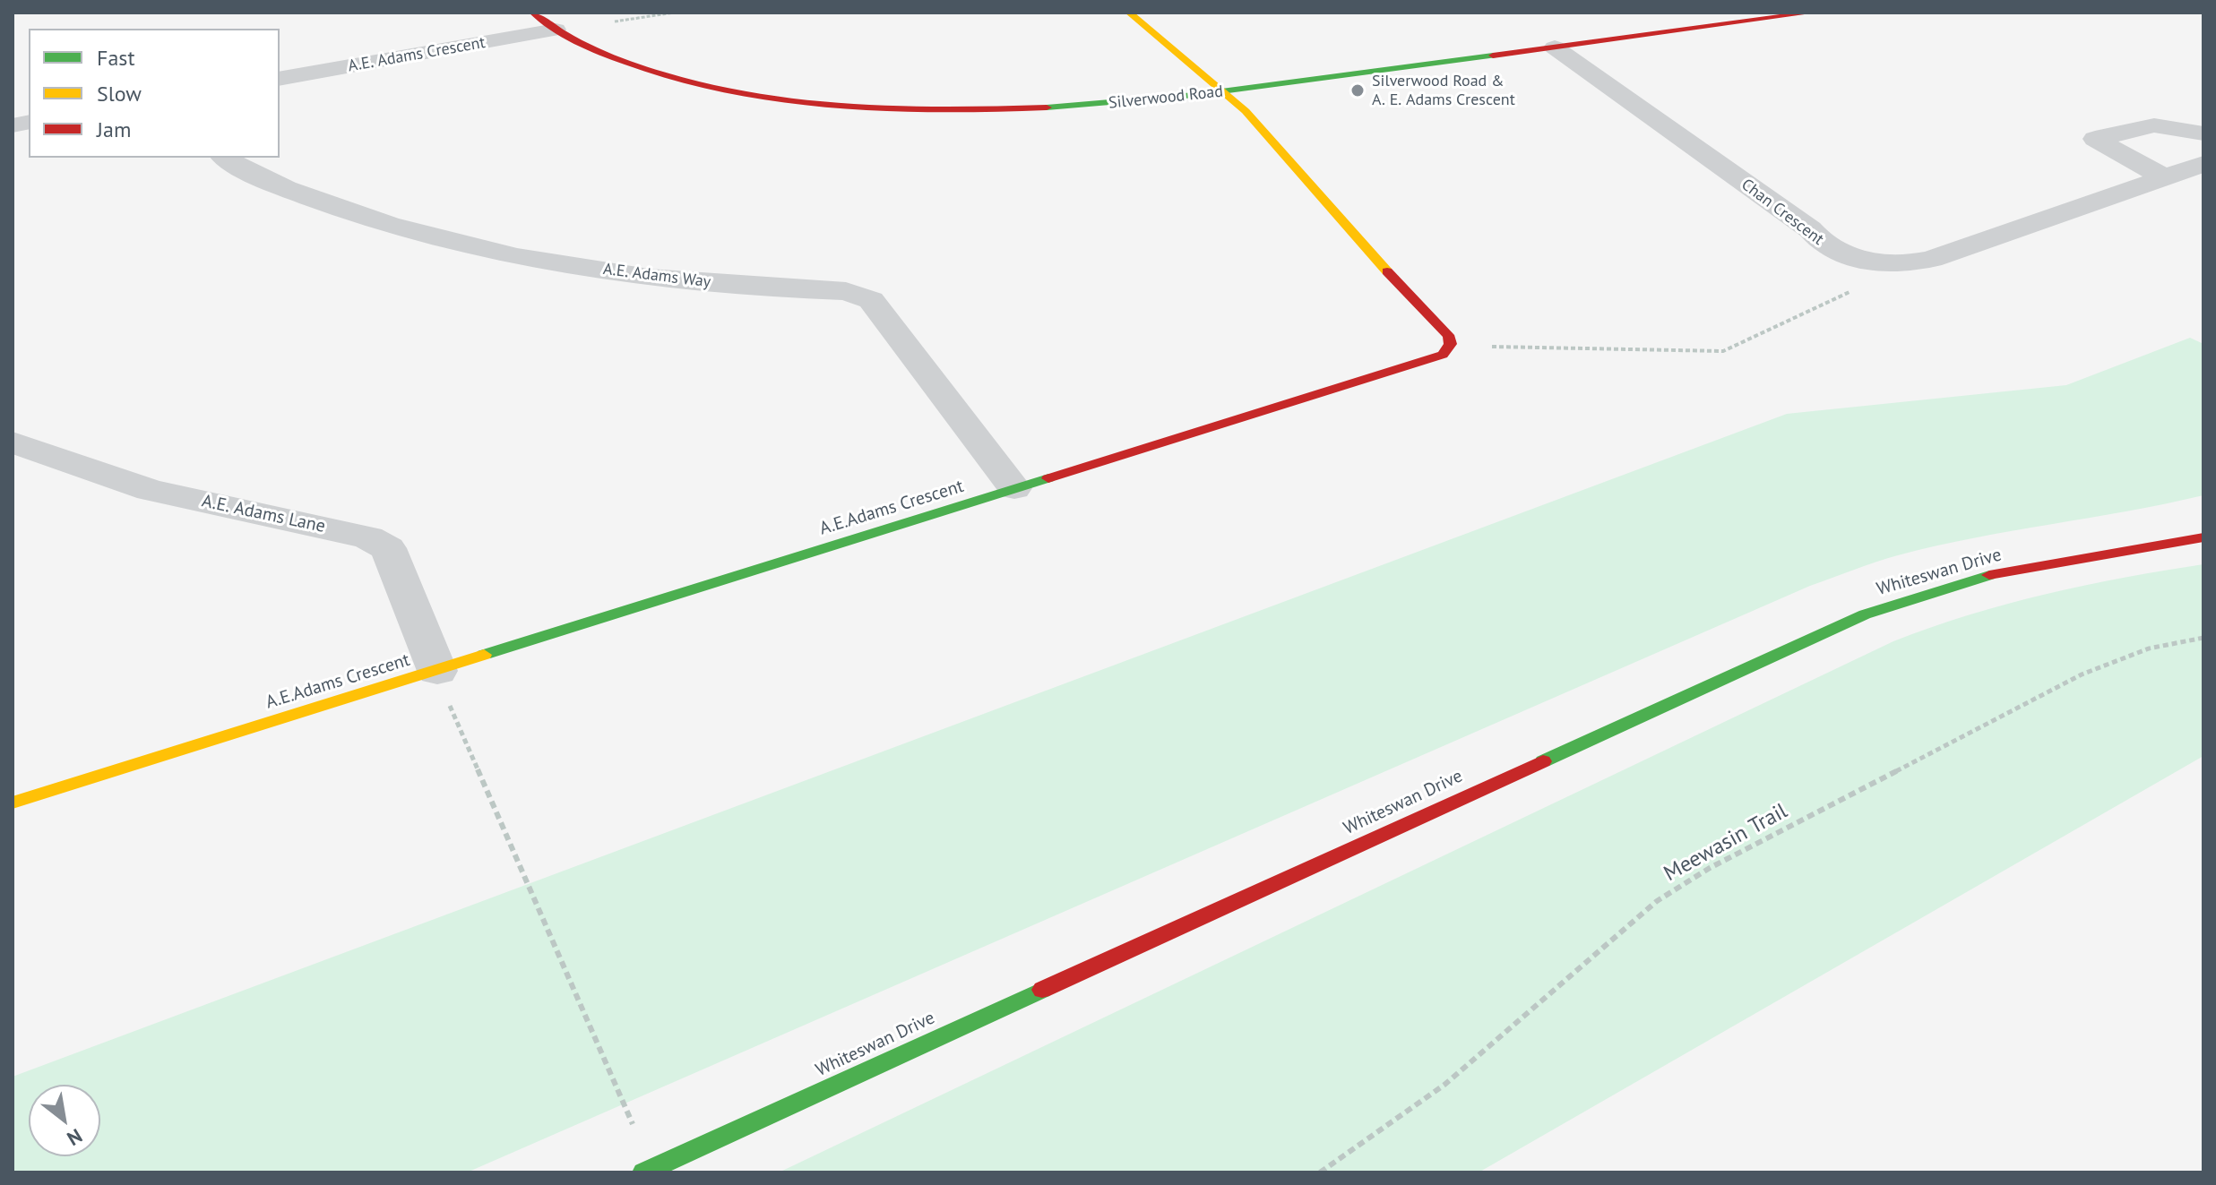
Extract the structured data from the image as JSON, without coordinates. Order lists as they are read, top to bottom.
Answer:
{
  "streets": {
    "street": [
      "A.E. Adams Crescent",
      "Silverwood Road",
      "Chan Crescent",
      "A.E. Adams Way",
      "A.E.Adams Crescent",
      "A.E. Adams Lane",
      "Whiteswan Drive"
    ],
    "path": ["Meewasin Trail"]
  },
  "crossings": [
    ["A.E. Adams Crescent", "Silverwood Road"],
    ["Silverwood Road", "Chan Crescent"],
    ["Silverwood Road", "A.E.Adams Crescent"],
    ["A.E. Adams Way", "A.E.Adams Crescent"],
    ["A.E.Adams Crescent", "A.E. Adams Lane"]
  ],
  "places": ["Silverwood Road & A. E. Adams Crescent"],
  "legend": ["Fast", "Slow", "Jam"],
  "north": "bottom right"
}
